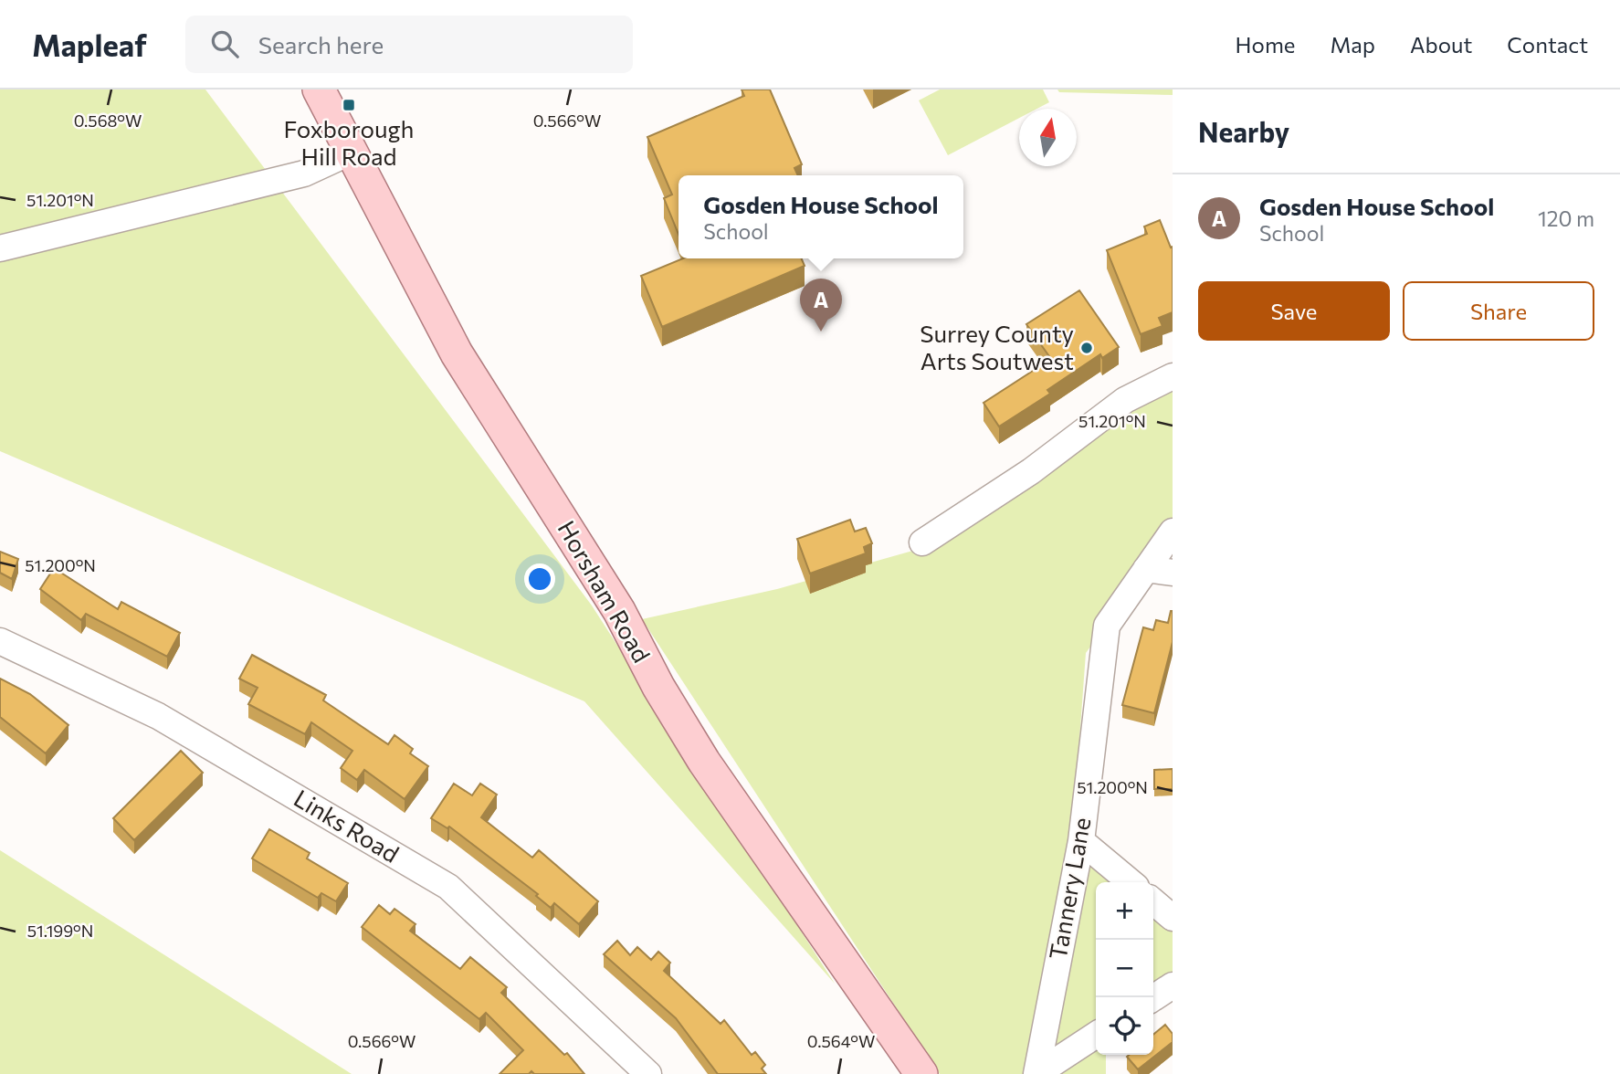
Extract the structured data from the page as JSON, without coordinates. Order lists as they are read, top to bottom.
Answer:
{
  "streets": {
    "main road": ["Horsham Road"],
    "street": ["Links Road", "Tannery Lane"]
  },
  "places": {
    "transit": ["Foxborough Hill Road"],
    "other": ["Surrey County Arts Soutwest"]
  },
  "north": "top",
  "page": {
    "header": "Mapleaf",
    "search": "Search here",
    "nav": [
      "Home",
      "Map",
      "About",
      "Contact"
    ],
    "heading": "Nearby",
    "list": [
      {
        "mark": "A",
        "name": "Gosden House School",
        "note": "School",
        "value": "120 m"
      }
    ],
    "popup": ["Gosden House School", "School"],
    "buttons": ["Save", "Share"],
    "pins": "A",
    "map_buttons": ["+", "−"]
  },
  "coordinates": [
    "0.568°W",
    "0.566°W",
    "51.201°N",
    "51.200°N",
    "51.199°N",
    "0.564°W"
  ]
}
